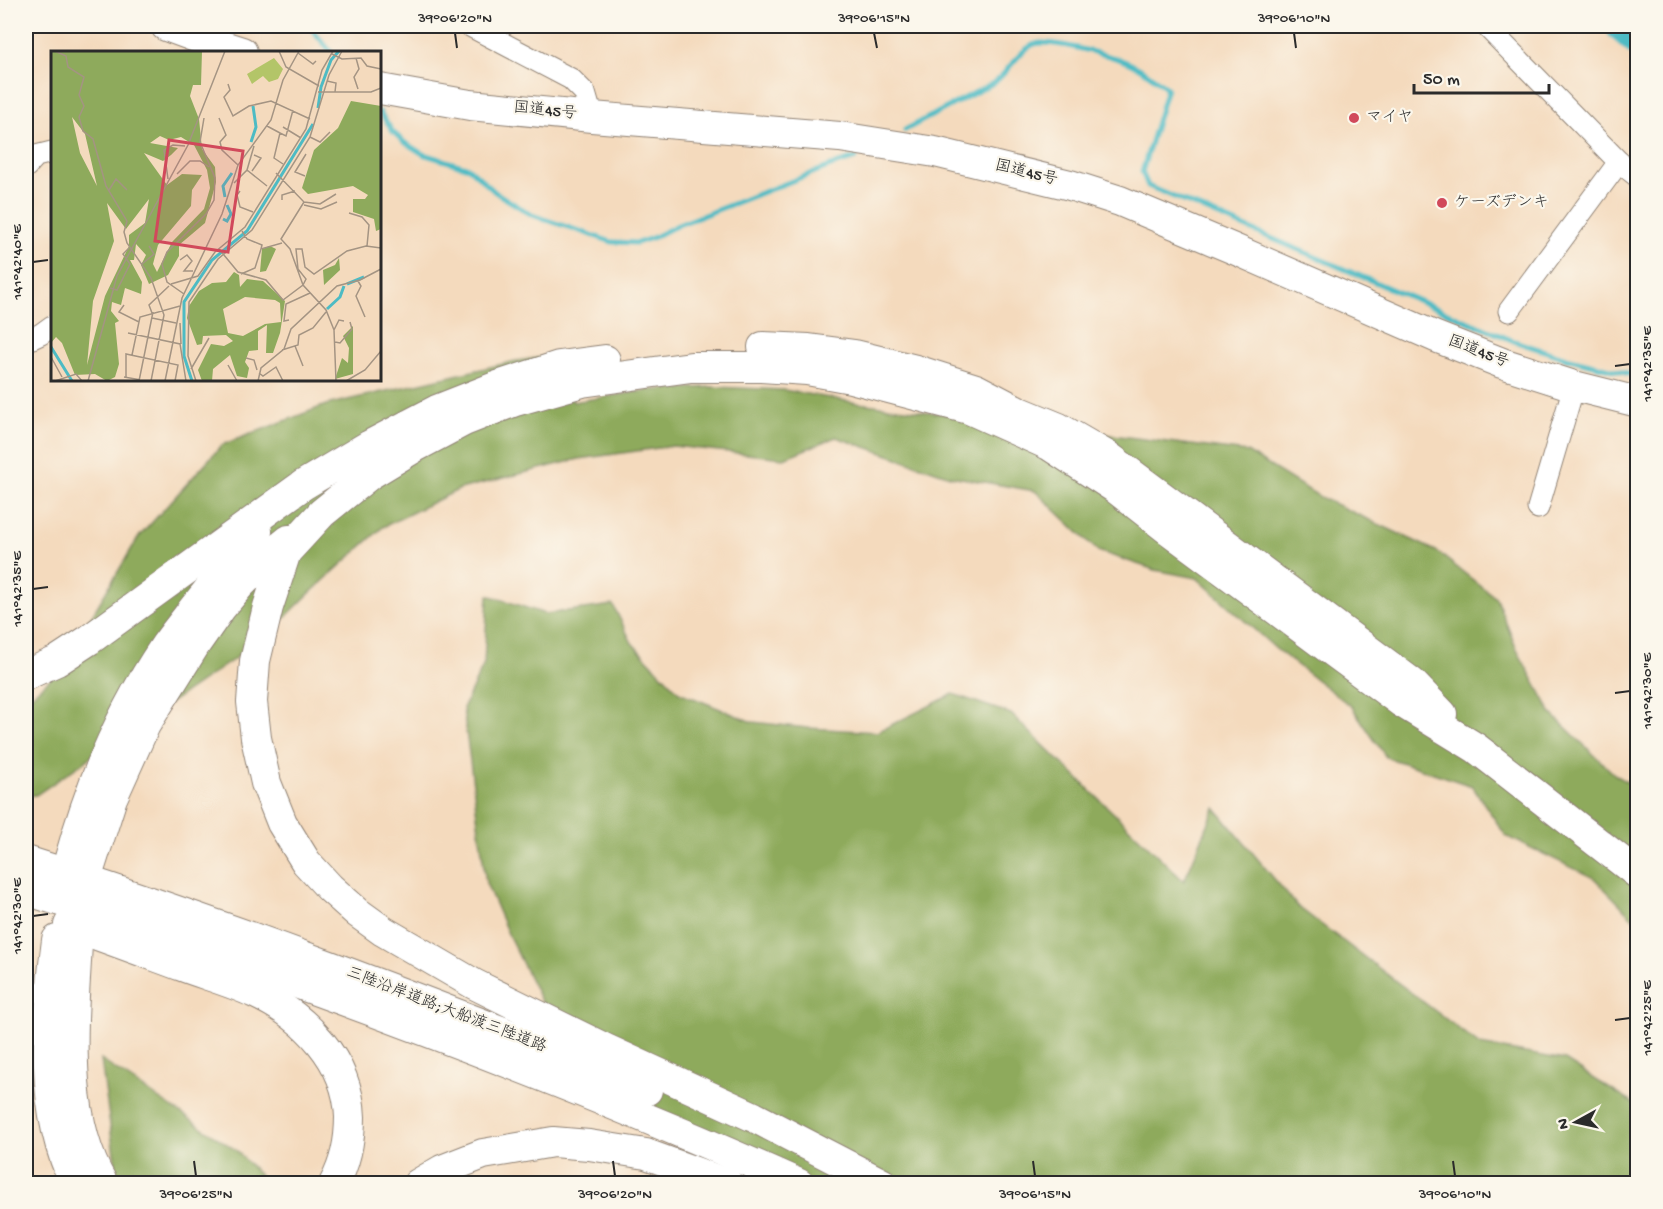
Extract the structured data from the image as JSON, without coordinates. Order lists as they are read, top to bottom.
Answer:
{
  "streets": {
    "highway": ["国道45号", "三陸沿岸道路;大船渡三陸道路"]
  },
  "places": ["マイヤ", "ケーズデンキ"],
  "scale_bar": "50 m",
  "north": "left",
  "coordinates": [
    "39°06'20\"N",
    "39°06'15\"N",
    "39°06'10\"N",
    "141°42'40\"E",
    "141°42'35\"E",
    "141°42'30\"E",
    "141°42'25\"E",
    "39°06'25\"N"
  ]
}
